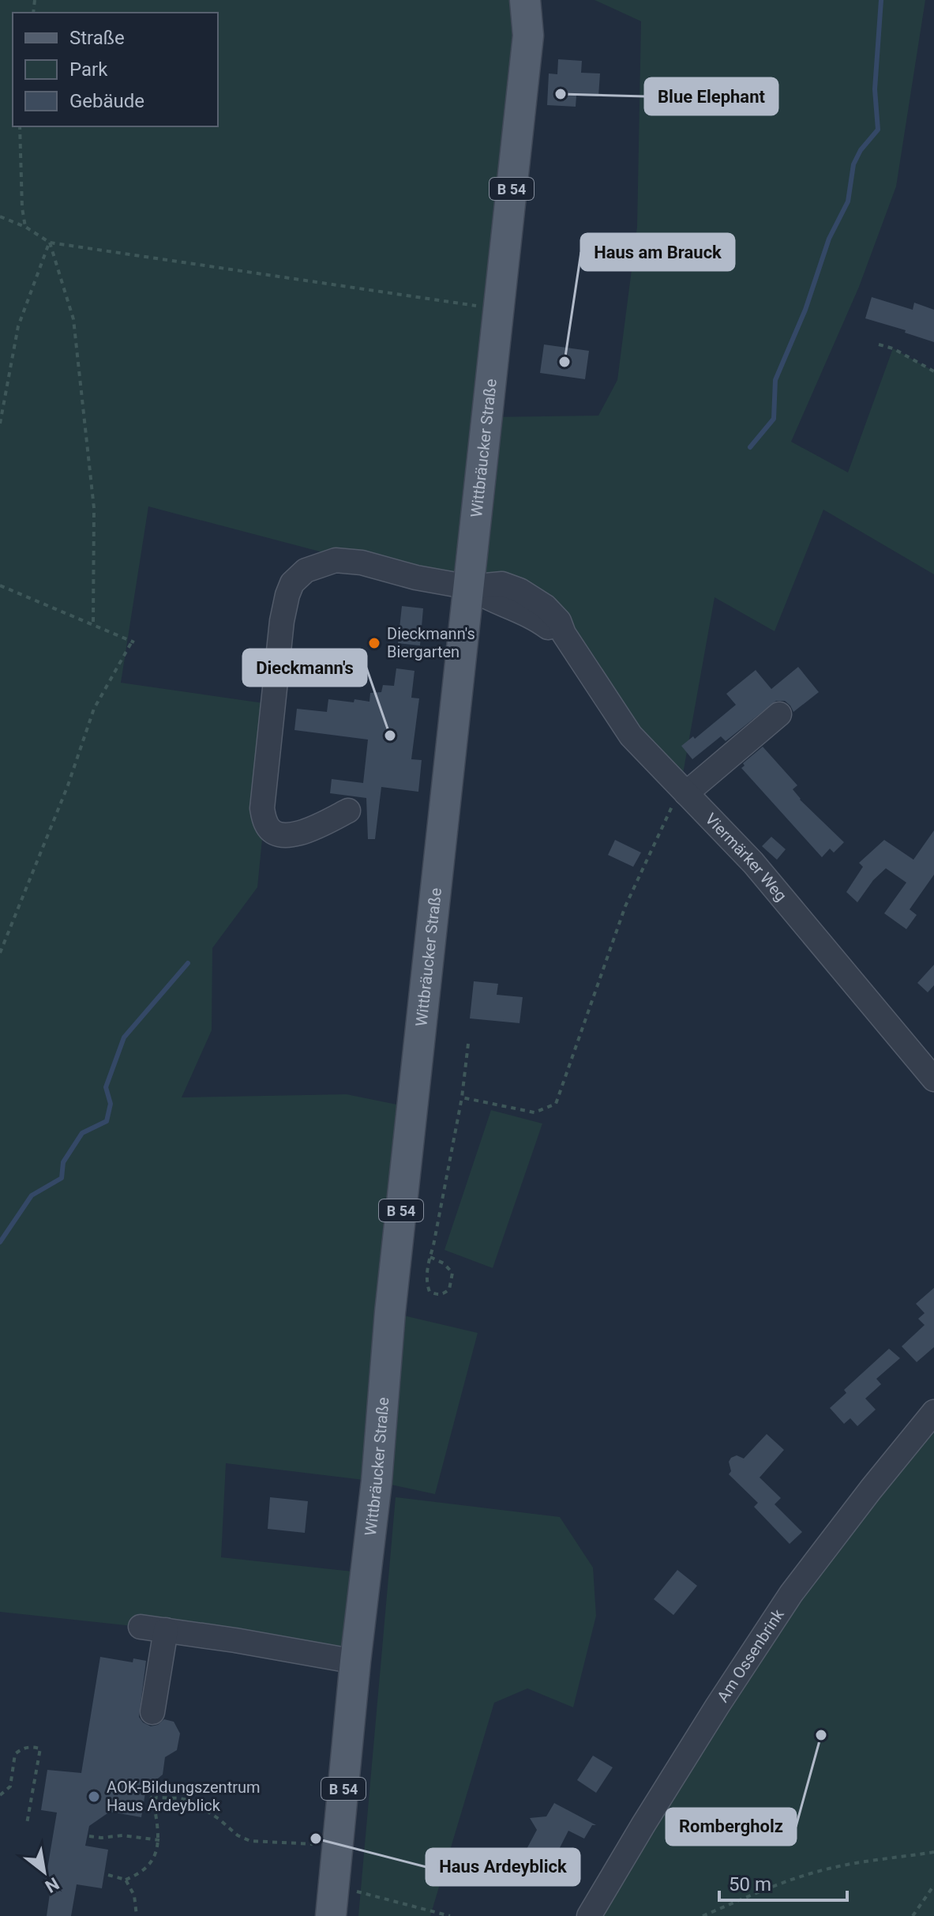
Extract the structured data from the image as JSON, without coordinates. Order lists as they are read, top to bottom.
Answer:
{
  "streets": {
    "main road": ["B 54", "Wittbräucker Straße"],
    "street": ["Viermärker Weg", "Am Ossenbrink"]
  },
  "crossings": [
    ["Wittbräucker Straße", "Viermärker Weg"]
  ],
  "places": [
    "Blue Elephant",
    "Haus am Brauck",
    "Dieckmann's Biergarten",
    "Dieckmann's",
    "Rombergholz",
    "AOK-Bildungszentrum Haus Ardeyblick",
    "Haus Ardeyblick"
  ],
  "legend": ["Straße", "Park", "Gebäude"],
  "scale_bar": "50 m",
  "north": "bottom right"
}
